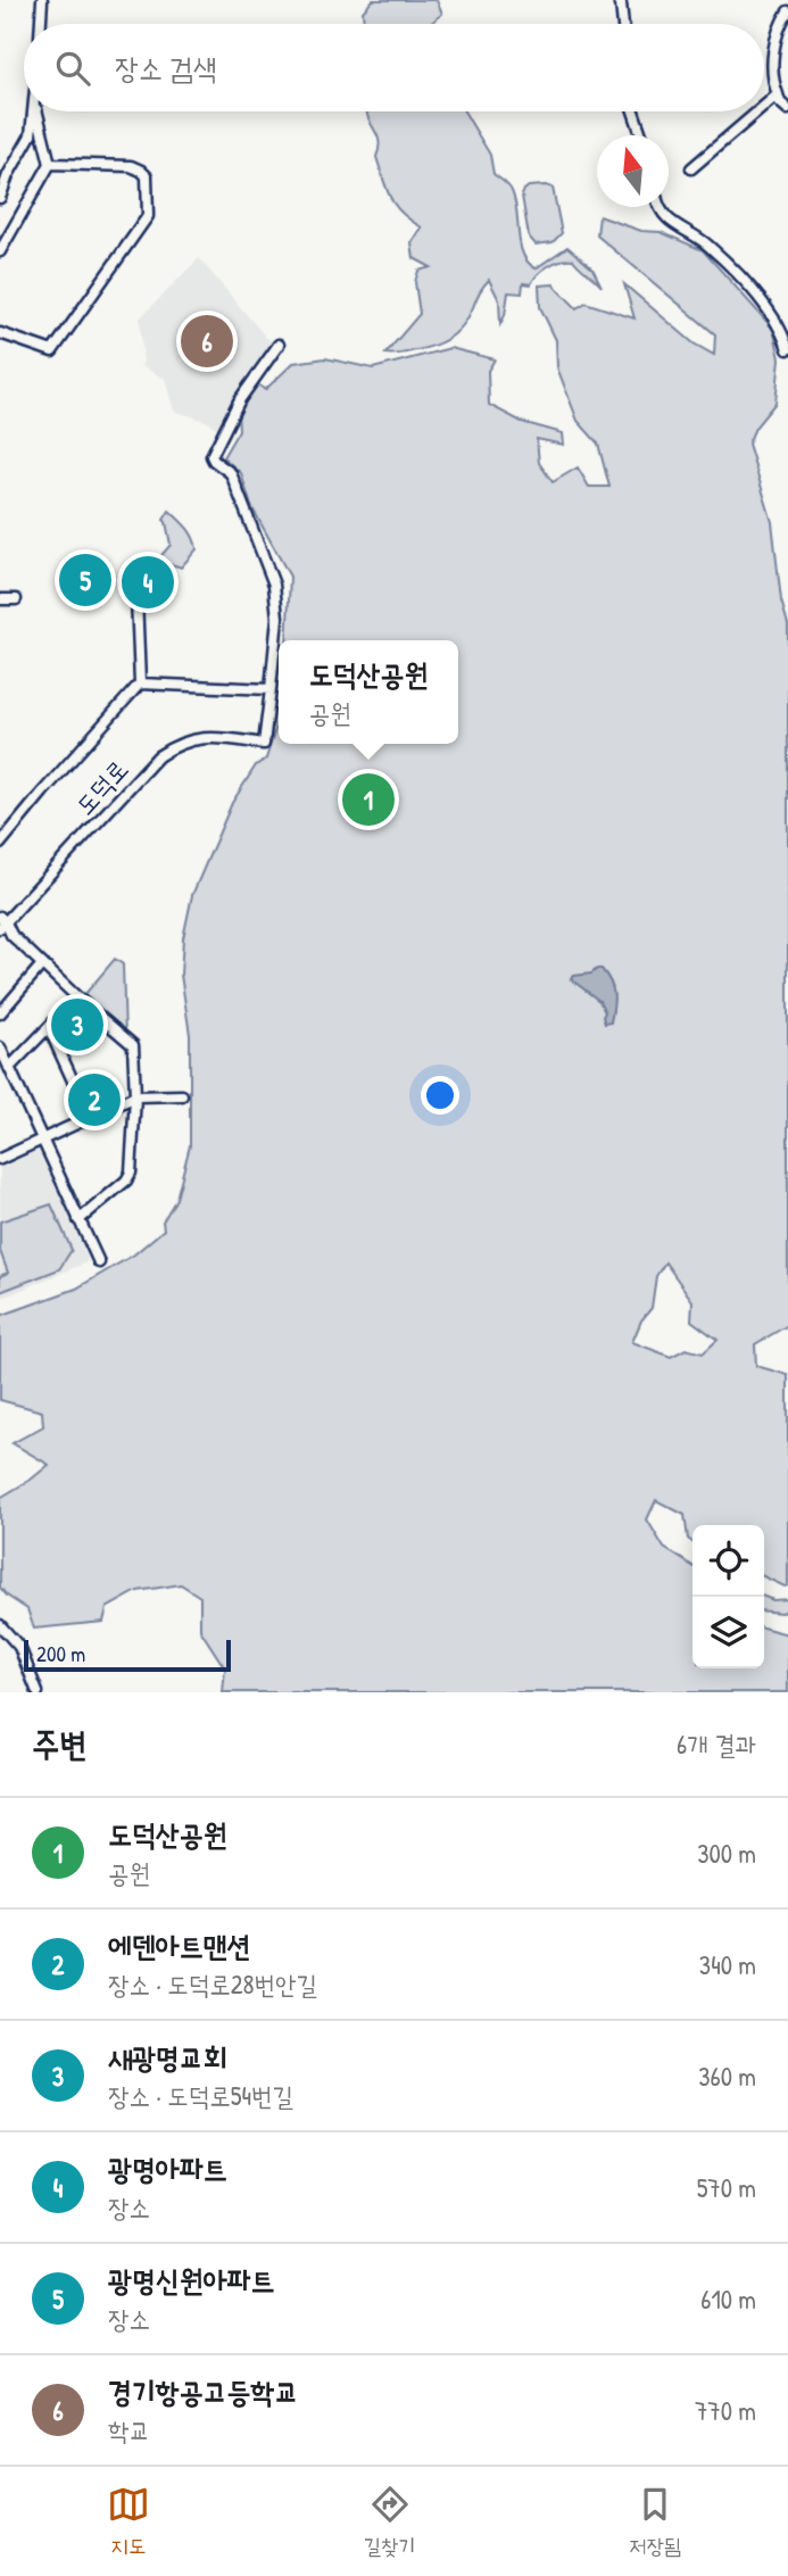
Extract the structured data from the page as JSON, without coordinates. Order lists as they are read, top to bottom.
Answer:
{
  "streets": {
    "street": ["도덕로"]
  },
  "scale_bar": "200 m",
  "north": "top",
  "page": {
    "search": "장소 검색",
    "pins": [
      "6",
      "5",
      "4",
      "1",
      "3",
      "2"
    ],
    "popup": ["도덕산공원", "공원"],
    "scale": "200 m",
    "heading": ["주변", "6개 결과"],
    "list": [
      {
        "mark": "1",
        "name": "도덕산공원",
        "note": "공원",
        "value": "300 m"
      },
      {
        "mark": "2",
        "name": "에덴아트맨션",
        "note": "장소 · 도덕로28번안길",
        "value": "340 m"
      },
      {
        "mark": "3",
        "name": "새광명교회",
        "note": "장소 · 도덕로54번길",
        "value": "360 m"
      },
      {
        "mark": "4",
        "name": "광명아파트",
        "note": "장소",
        "value": "570 m"
      },
      {
        "mark": "5",
        "name": "광명신원아파트",
        "note": "장소",
        "value": "610 m"
      },
      {
        "mark": "6",
        "name": "경기항공고등학교",
        "note": "학교",
        "value": "770 m"
      }
    ],
    "nav": ["지도", "길찾기", "저장됨"]
  }
}
